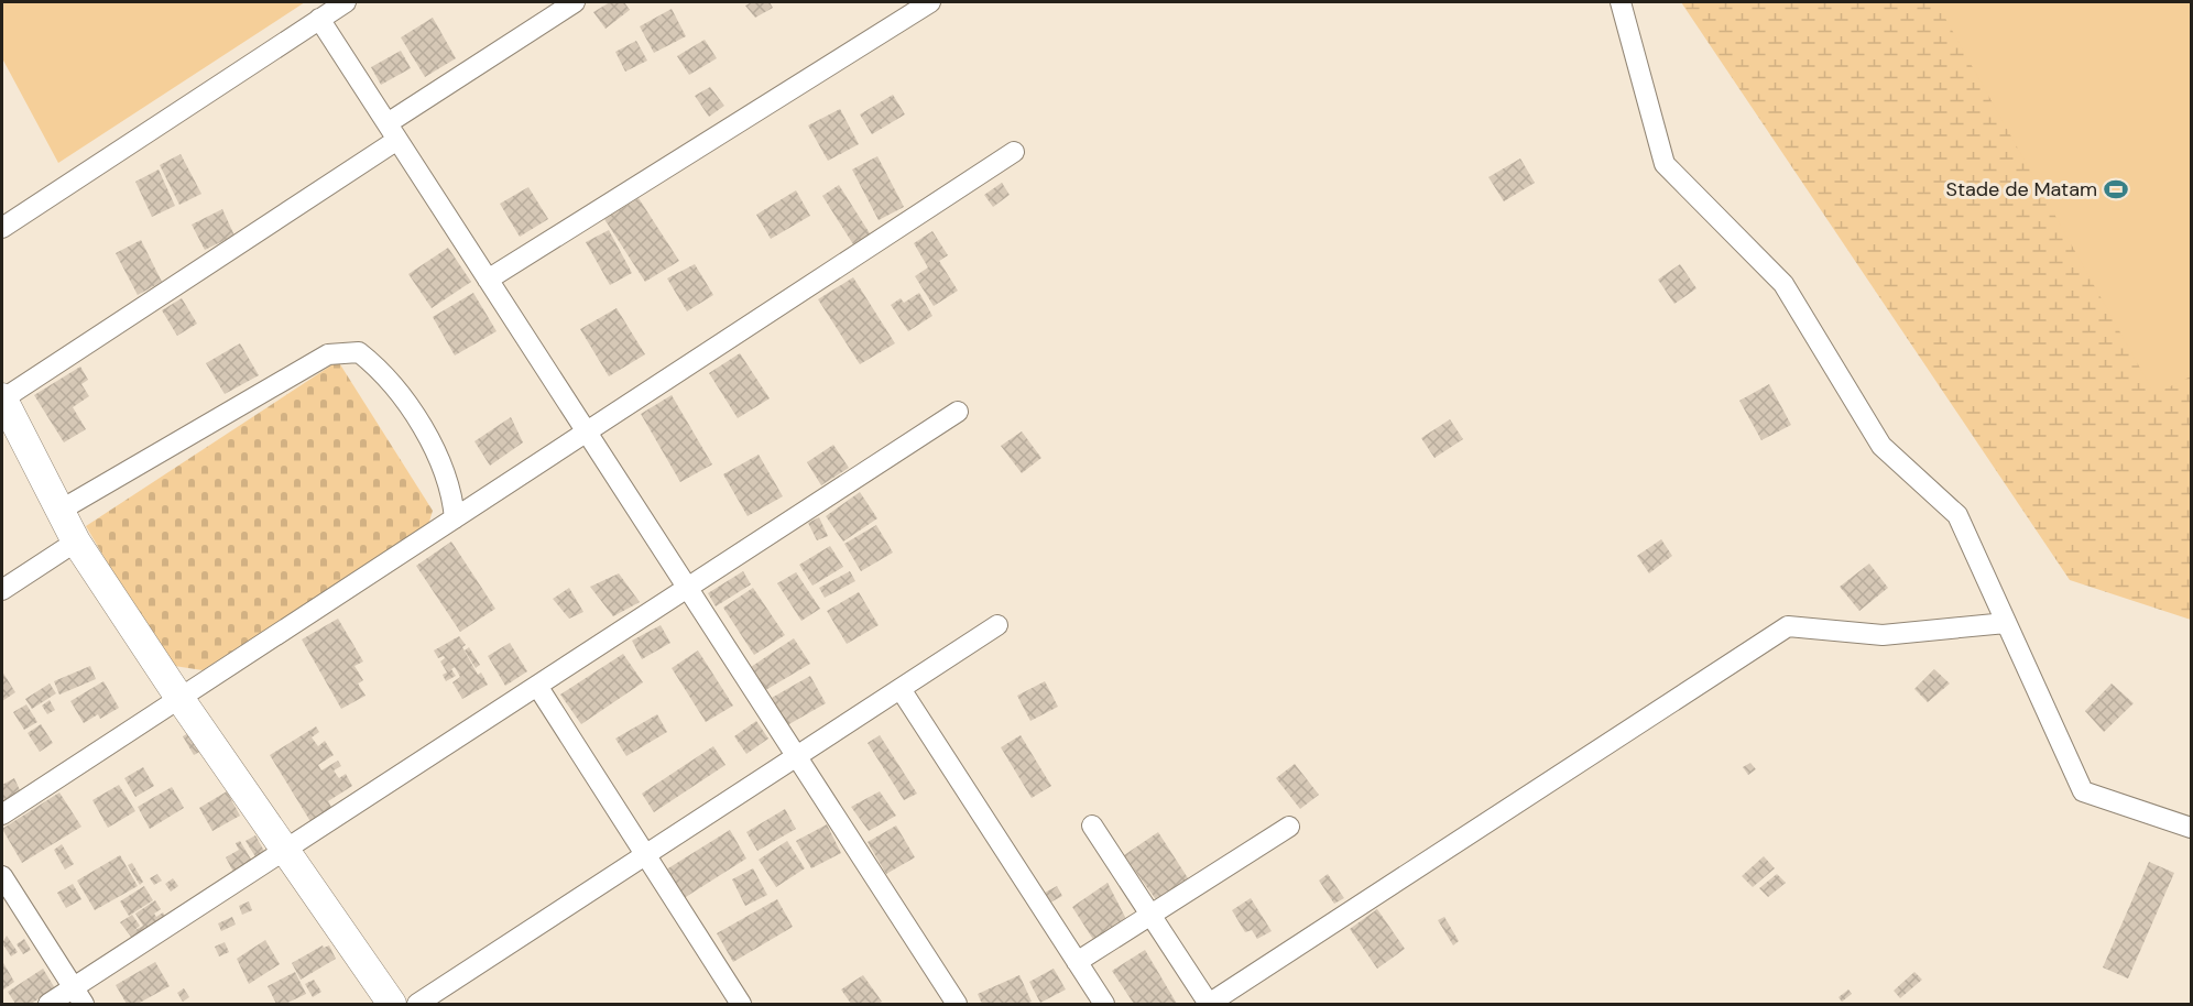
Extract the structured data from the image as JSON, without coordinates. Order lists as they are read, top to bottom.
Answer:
{
  "places": {
    "sports": ["Stade de Matam"]
  }
}
